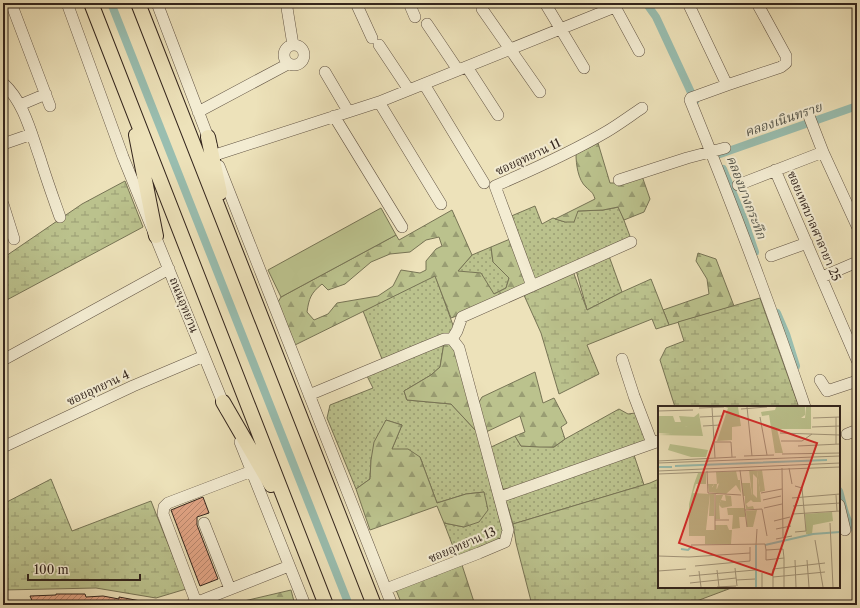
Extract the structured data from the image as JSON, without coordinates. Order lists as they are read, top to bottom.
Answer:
{
  "streets": {
    "main road": ["ถนนอุทยาน"],
    "street": [
      "ซอยอุทยาน 11",
      "ซอยเทศบาลศาลายา 25",
      "ซอยอุทยาน 4",
      "ซอยอุทยาน 13"
    ]
  },
  "crossings": [
    ["ถนนอุทยาน", "ซอยอุทยาน 4"]
  ],
  "water": ["คลองเนินทราย", "คลองบางกระทึก"],
  "scale_bar": "100 m"
}
